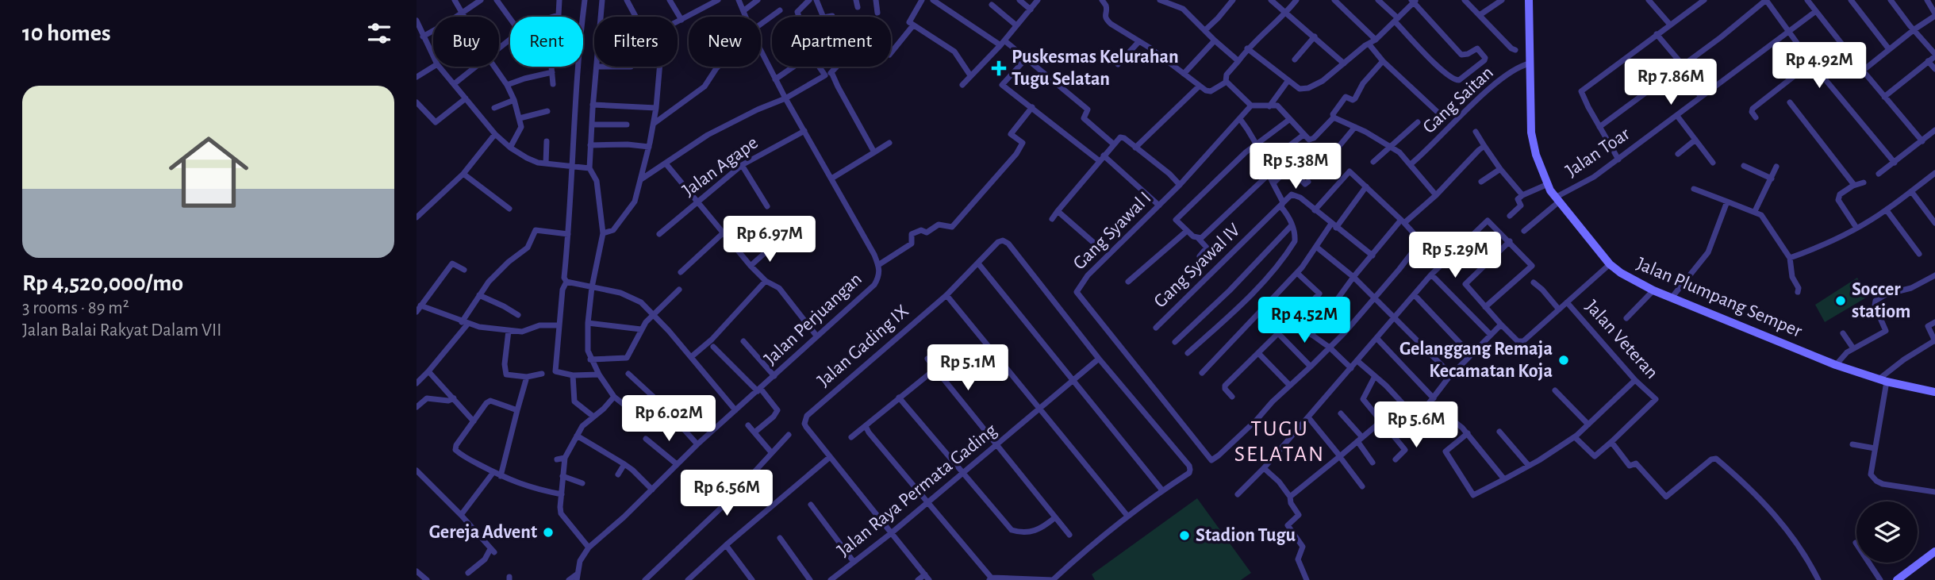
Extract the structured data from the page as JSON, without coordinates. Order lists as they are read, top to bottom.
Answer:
{
  "streets": {
    "main road": ["Jalan Plumpang Semper"],
    "street": [
      "Gang Saitan",
      "Jalan Toar",
      "Jalan Agape",
      "Gang Syawal I",
      "Gang Syawal IV",
      "Jalan Perjuangan",
      "Jalan Veteran",
      "Jalan Gading IX",
      "Jalan Raya Permata Gading"
    ]
  },
  "crossings": [
    ["Gang Saitan", "Jalan Plumpang Semper"],
    ["Jalan Toar", "Jalan Plumpang Semper"],
    ["Jalan Agape", "Jalan Perjuangan"],
    ["Jalan Gading IX", "Jalan Raya Permata Gading"]
  ],
  "districts": ["TUGU SELATAN"],
  "places": {
    "health": ["Puskesmas Kelurahan Tugu Selatan"],
    "other": [
      "Soccer statiom",
      "Gelanggang Remaja Kecamatan Koja",
      "Gereja Advent",
      "Stadion Tugu"
    ]
  },
  "page": {
    "heading": "10 homes",
    "chip": [
      "Buy",
      "Rent",
      "Filters",
      "New",
      "Apartment"
    ],
    "price": [
      "Rp 4.92M",
      "Rp 7.86M",
      "Rp 5.38M",
      "Rp 6.97M",
      "Rp 5.29M",
      "Rp 4.52M",
      "Rp 5.1M",
      "Rp 6.02M",
      "Rp 5.6M",
      "Rp 6.56M"
    ],
    "list": [
      {
        "name": "Rp 4,520,000/mo",
        "note": "3 rooms · 89 m² · Jalan Balai Rakyat Dalam VII"
      }
    ]
  }
}
